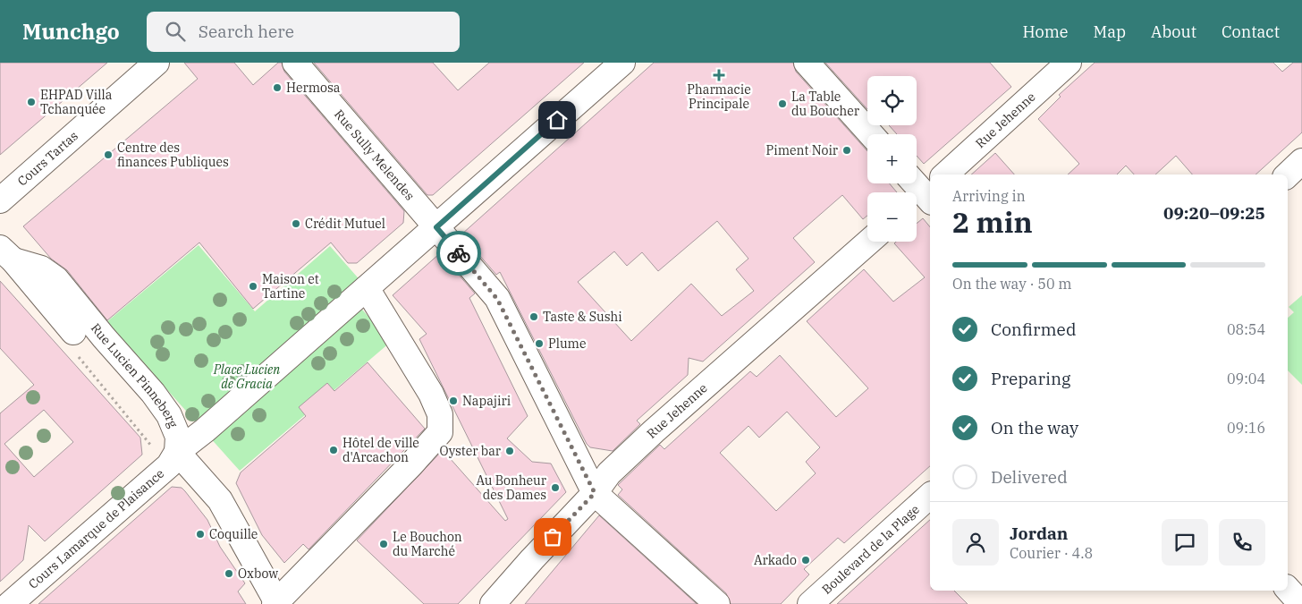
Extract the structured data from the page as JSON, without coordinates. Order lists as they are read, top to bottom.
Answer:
{
  "streets": {
    "street": [
      "Rue Jehenne",
      "Rue Sully Melendes",
      "Cours Tartas",
      "Rue Lucien Pinneberg",
      "Cours Lamarque de Plaisance",
      "Boulevard de la Plage"
    ]
  },
  "crossings": [
    ["Rue Jehenne", "Rue Sully Melendes"],
    ["Rue Lucien Pinneberg", "Cours Lamarque de Plaisance"]
  ],
  "parks": ["Place Lucien de Gracia"],
  "places": {
    "health": ["Pharmacie Principale"],
    "other": [
      "Hermosa",
      "EHPAD Villa Tchanquée",
      "La Table du Boucher",
      "Piment Noir",
      "Centre des finances Publiques",
      "Crédit Mutuel",
      "Maison et Tartine",
      "Taste & Sushi",
      "Plume",
      "Napajiri",
      "Hôtel de ville d'Arcachon",
      "Oyster bar",
      "Au Bonheur des Dames",
      "Coquille",
      "Le Bouchon du Marché",
      "Arkado",
      "Oxbow"
    ]
  },
  "page": {
    "header": "Munchgo",
    "search": "Search here",
    "nav": [
      "Home",
      "Map",
      "About",
      "Contact"
    ],
    "map_buttons": ["+", "−"],
    "heading": ["2 min", "Arriving in", "09:20–09:25"],
    "panel": ["Jordan", "Courier · 4.8"],
    "bar": "On the way · 50 m",
    "list": [
      ["Confirmed", "08:54"],
      ["Preparing", "09:04"],
      ["On the way", "09:16"],
      "Delivered"
    ]
  }
}
